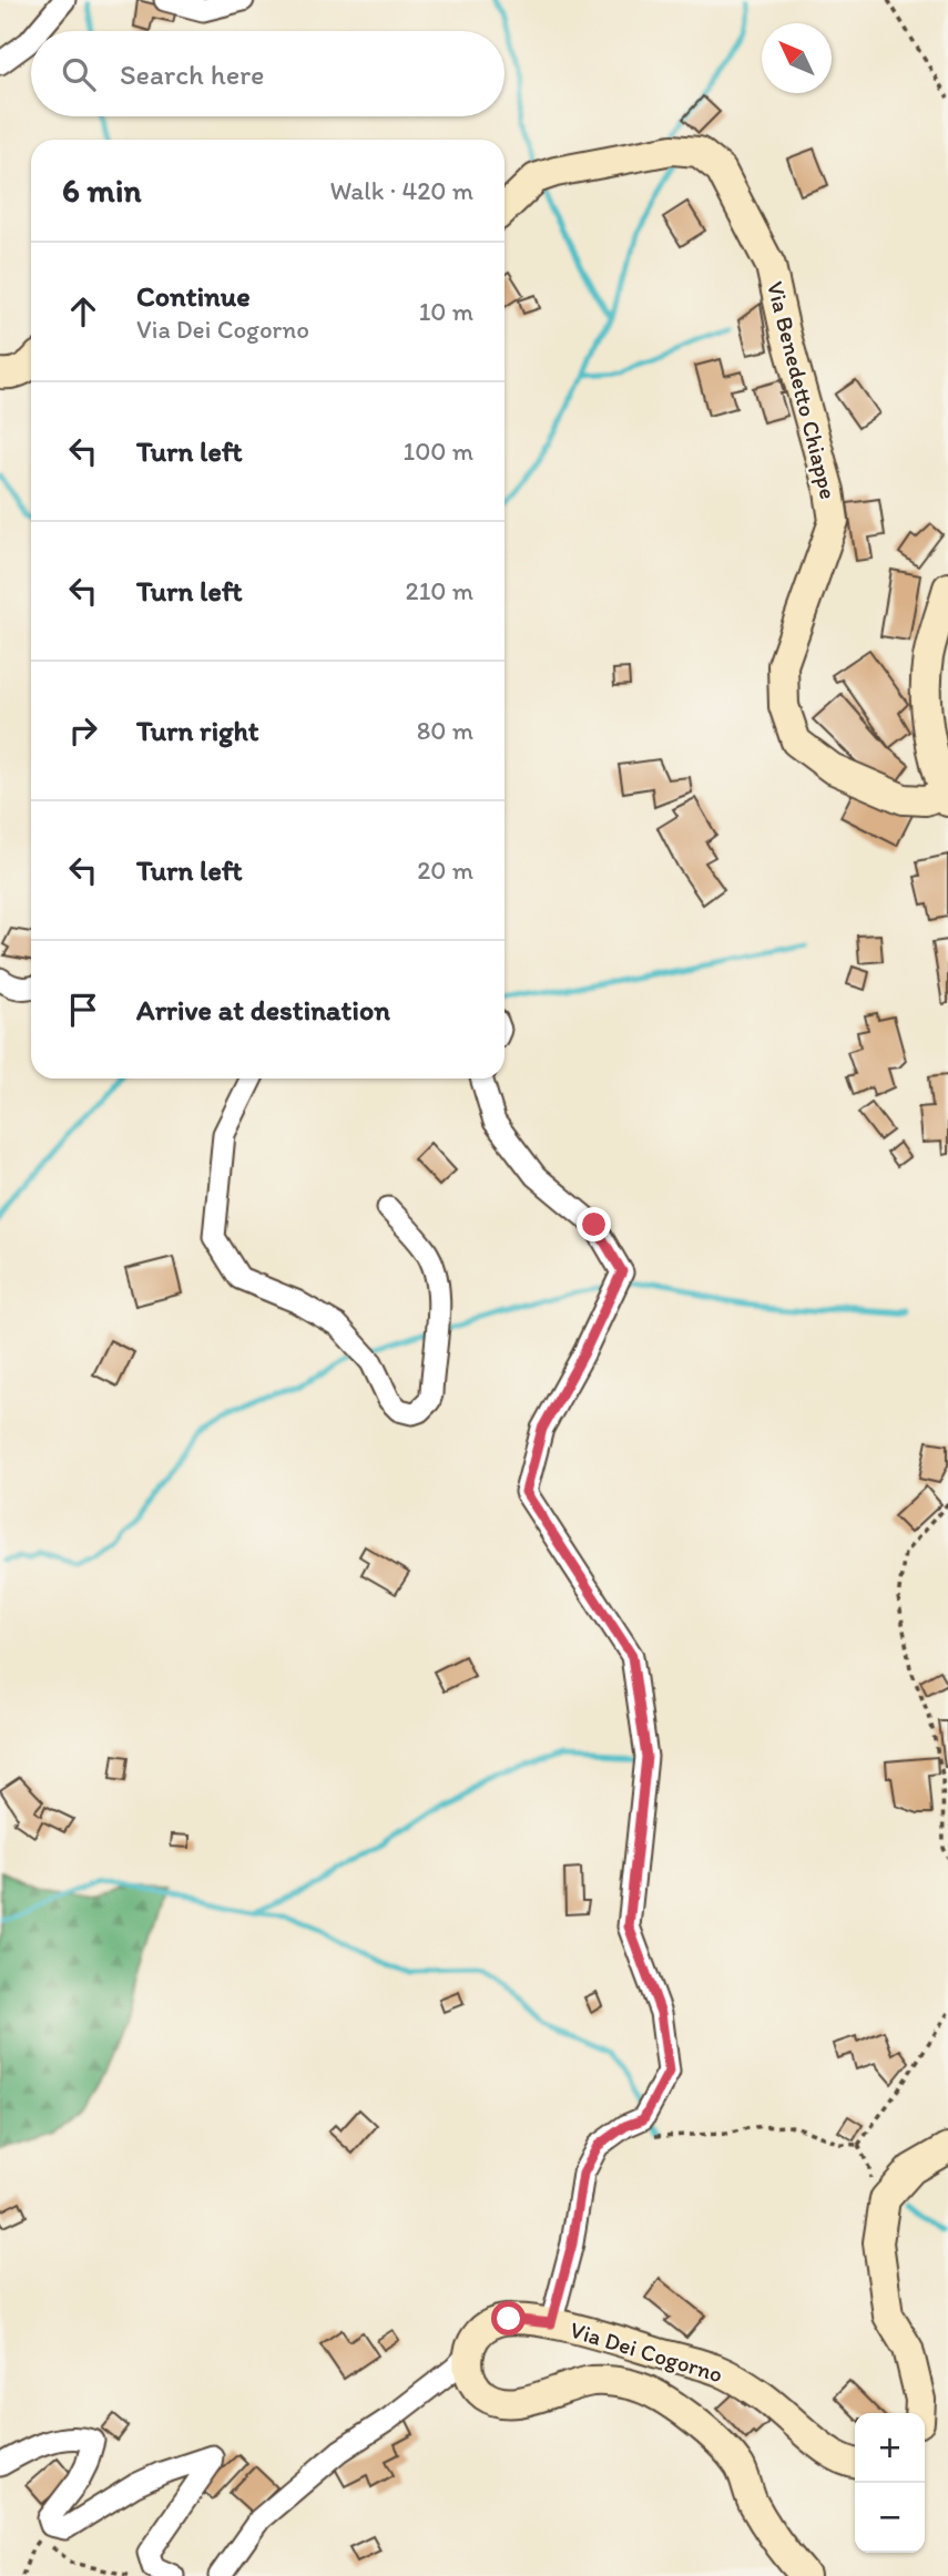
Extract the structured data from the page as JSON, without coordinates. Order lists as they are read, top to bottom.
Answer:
{
  "streets": {
    "street": ["Via Benedetto Chiappe", "Via Dei Cogorno"]
  },
  "north": "top left",
  "page": {
    "search": "Search here",
    "heading": ["6 min", "Walk · 420 m"],
    "list": [
      ["Continue", "Via Dei Cogorno", "10 m"],
      ["Turn left", "100 m"],
      ["Turn left", "210 m"],
      ["Turn right", "80 m"],
      ["Turn left", "20 m"],
      "Arrive at destination"
    ],
    "map_buttons": ["+", "−"]
  }
}
